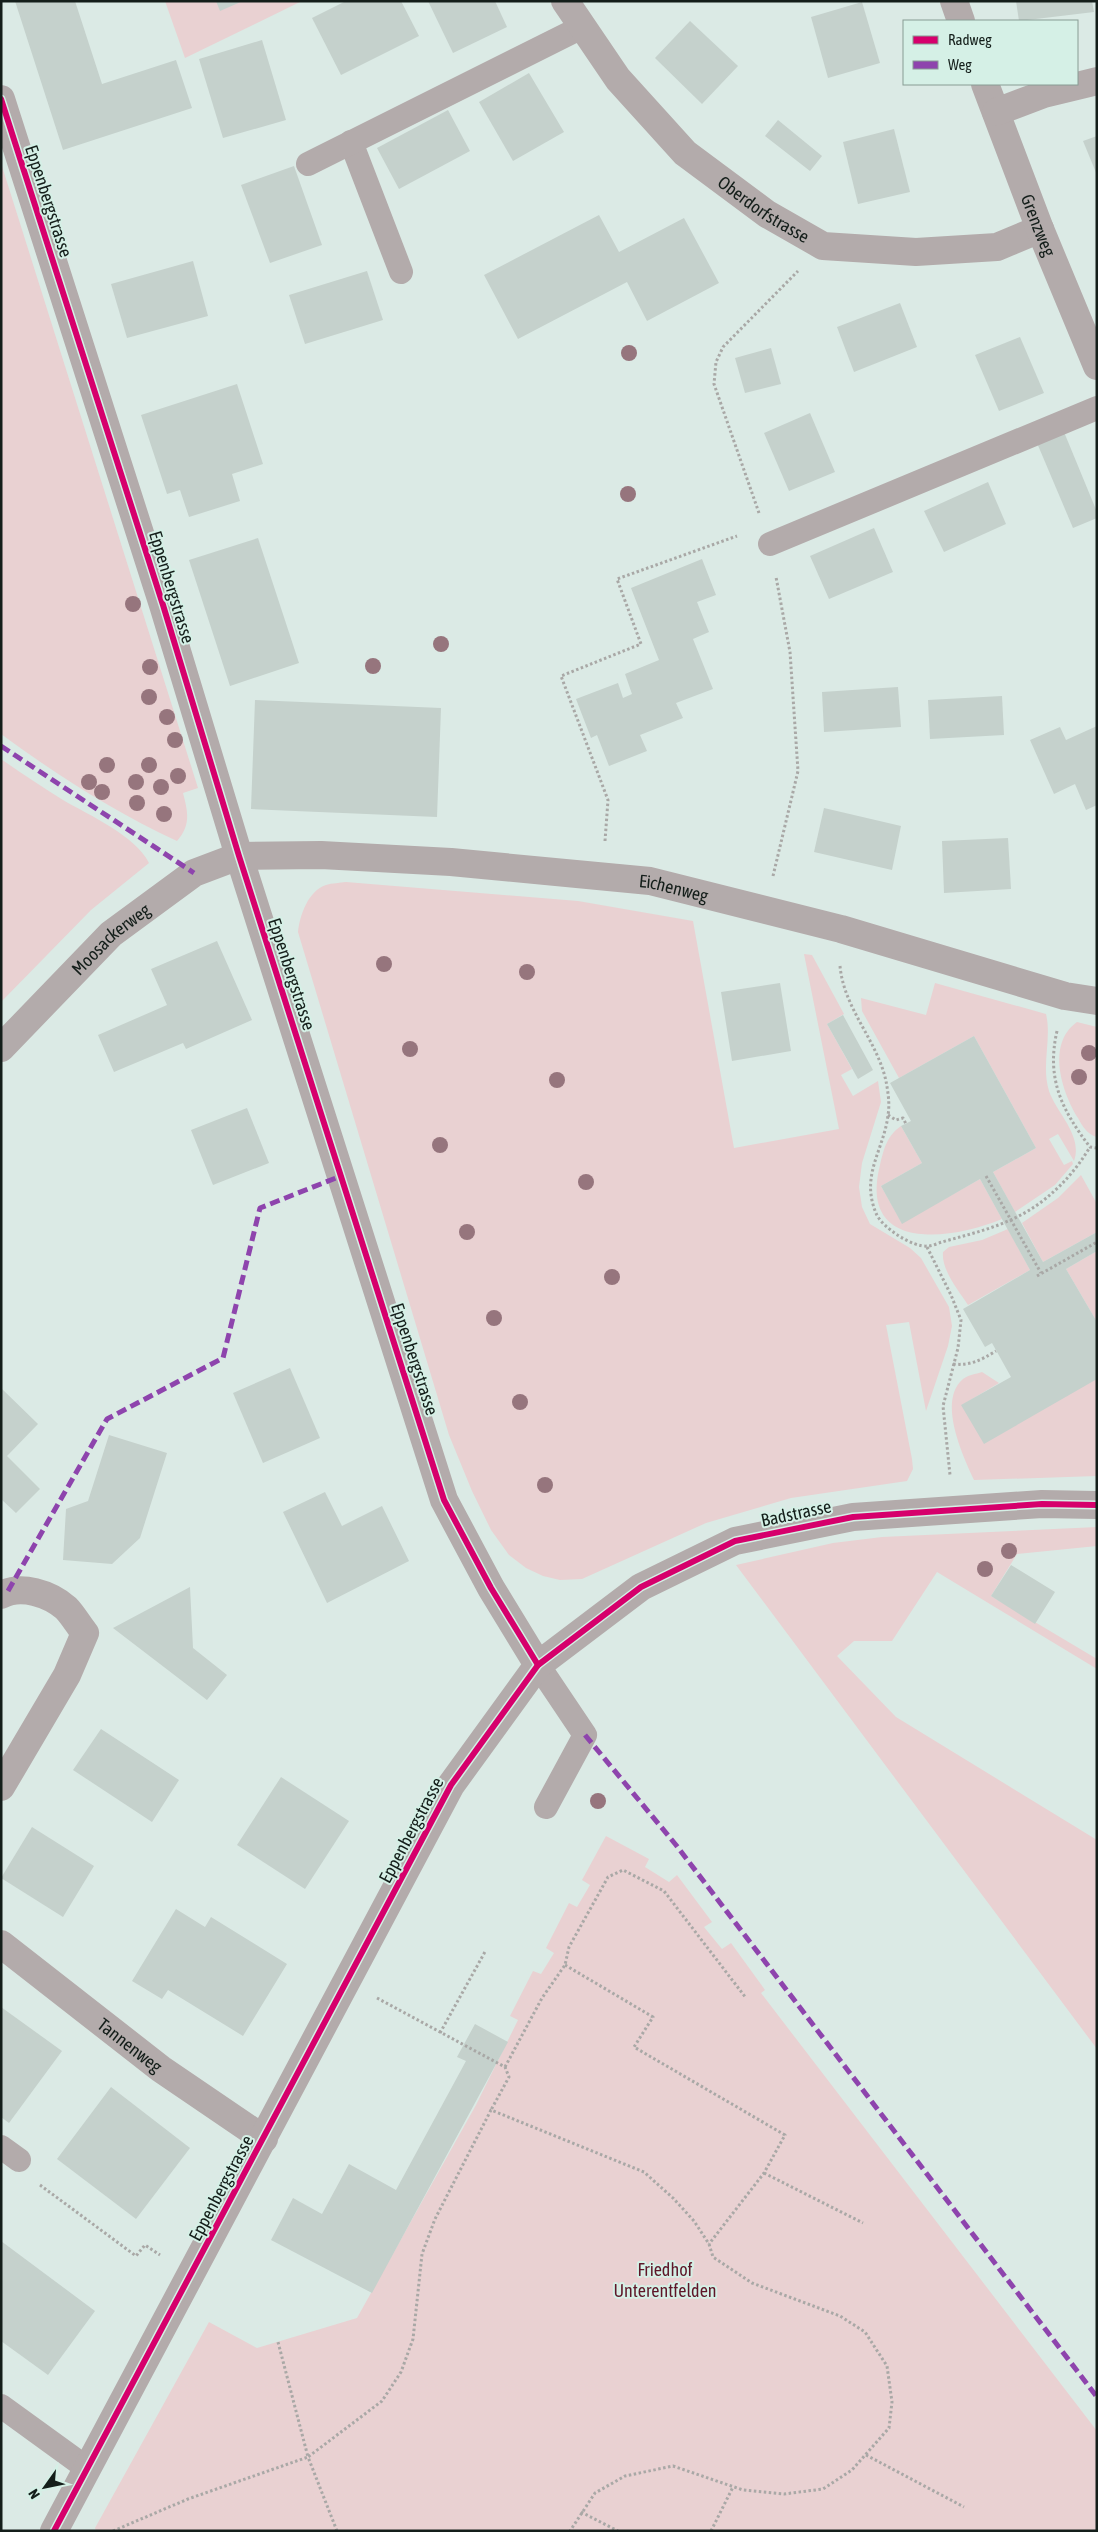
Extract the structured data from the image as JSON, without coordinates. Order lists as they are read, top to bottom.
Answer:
{
  "streets": {
    "street": [
      "Eppenbergstrasse",
      "Oberdorfstrasse",
      "Grenzweg",
      "Eichenweg",
      "Moosackerweg",
      "Badstrasse",
      "Tannenweg"
    ]
  },
  "crossings": [
    ["Eppenbergstrasse", "Eichenweg"],
    ["Eppenbergstrasse", "Moosackerweg"],
    ["Eppenbergstrasse", "Badstrasse"],
    ["Eppenbergstrasse", "Tannenweg"],
    ["Oberdorfstrasse", "Grenzweg"],
    ["Eichenweg", "Moosackerweg"]
  ],
  "parks": ["Friedhof Unterentfelden"],
  "legend": ["Radweg", "Weg"],
  "north": "bottom left"
}
